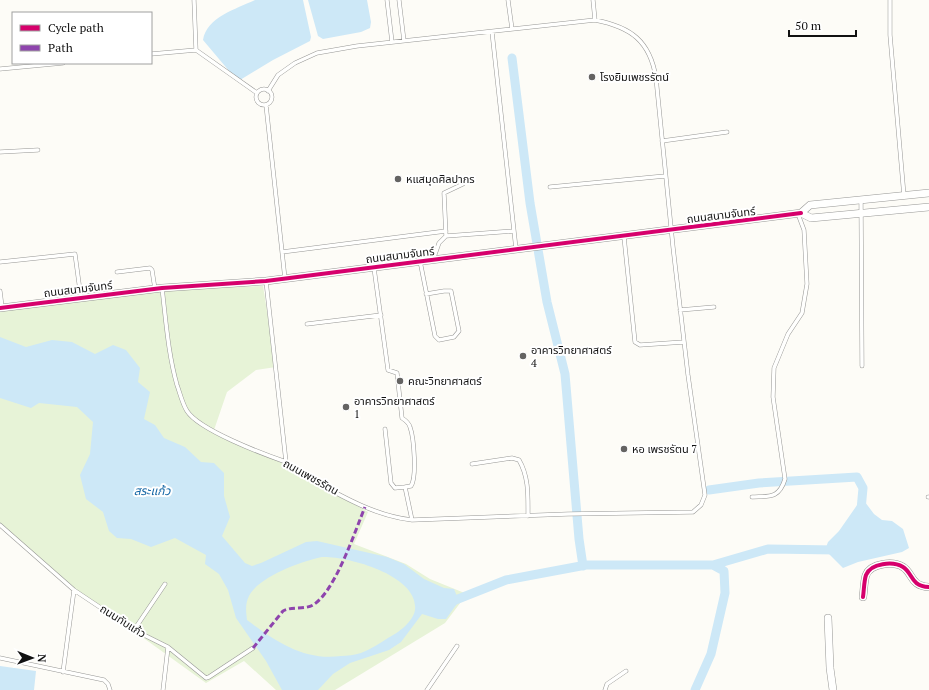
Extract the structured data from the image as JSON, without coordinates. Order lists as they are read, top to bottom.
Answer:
{
  "streets": {
    "street": ["ถนนสนามจันทร์"],
    "lane": ["ถนนเพชรรัตน", "ถนนทับแก้ว"]
  },
  "crossings": [
    ["ถนนสนามจันทร์", "ถนนเพชรรัตน"]
  ],
  "water": ["สระแก้ว"],
  "places": [
    "โรงยิมเพชรรัตน์",
    "หแสมุดศิลปากร",
    "อาคารวิทยาศาสตร์ 4",
    "คณะวิทยาศาสตร์",
    "อาคารวิทยาศาสตร์ 1",
    "หอ เพรชรัตน 7"
  ],
  "legend": ["Cycle path", "Path"],
  "scale_bar": "50 m",
  "north": "right"
}
